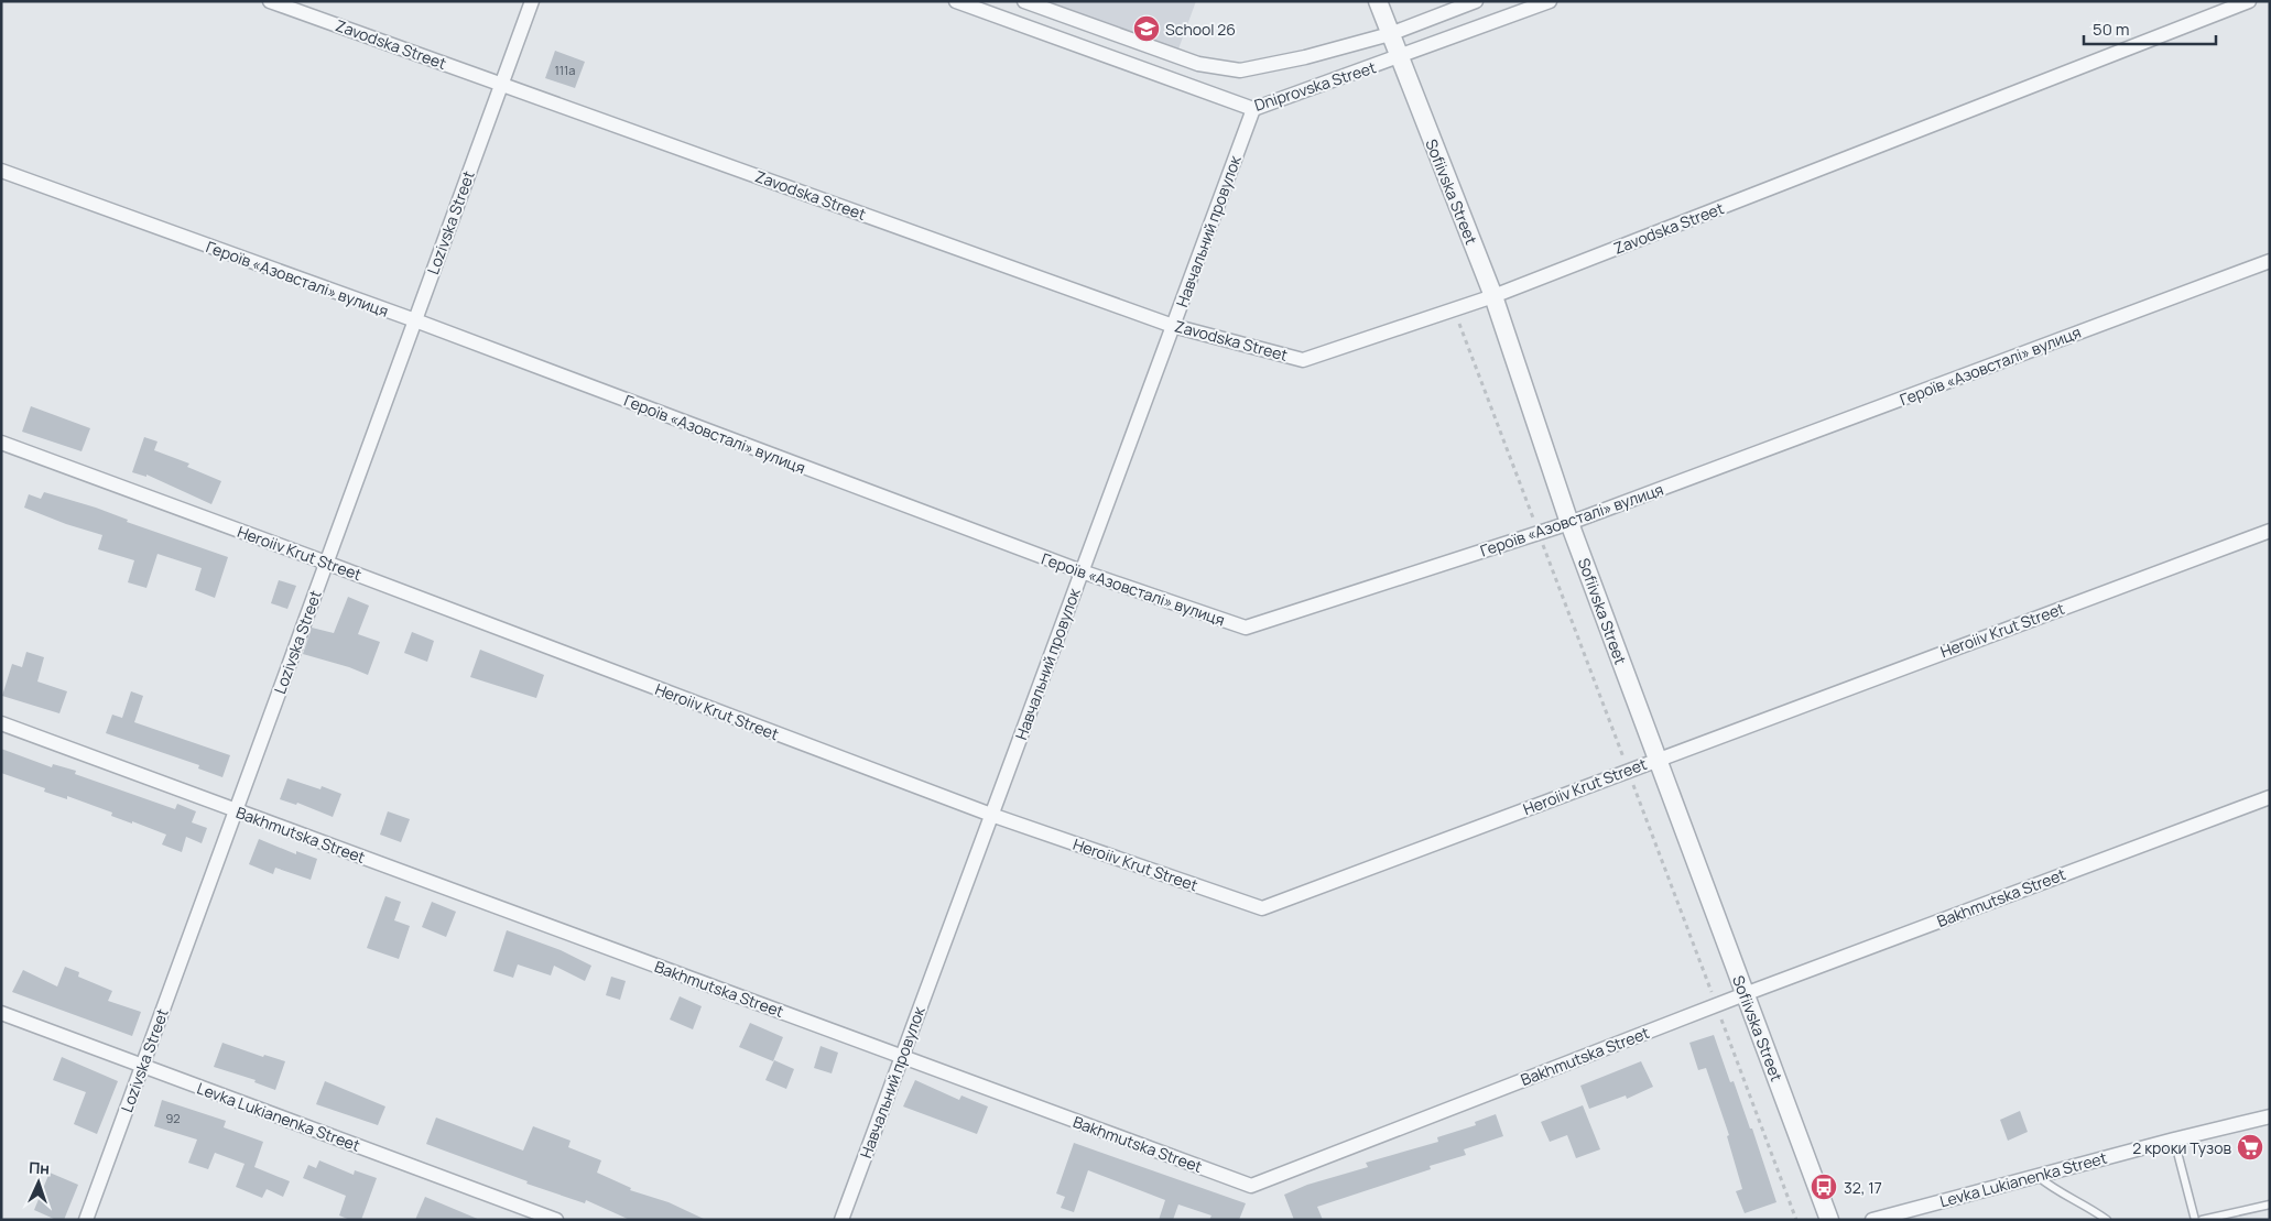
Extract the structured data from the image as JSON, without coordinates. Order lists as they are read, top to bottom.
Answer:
{
  "streets": {
    "street": [
      "Zavodska Street",
      "Dniprovska Street",
      "Sofiivska Street",
      "Lozivska Street",
      "Навчальний провулок",
      "Героїв «Азовсталі» вулиця",
      "Heroiiv Krut Street",
      "Bakhmutska Street",
      "Levka Lukianenka Street"
    ]
  },
  "crossings": [
    ["Zavodska Street", "Sofiivska Street"],
    ["Zavodska Street", "Lozivska Street"],
    ["Zavodska Street", "Навчальний провулок"],
    ["Dniprovska Street", "Sofiivska Street"],
    ["Dniprovska Street", "Навчальний провулок"],
    ["Sofiivska Street", "Героїв «Азовсталі» вулиця"],
    ["Sofiivska Street", "Heroiiv Krut Street"],
    ["Sofiivska Street", "Bakhmutska Street"],
    ["Lozivska Street", "Героїв «Азовсталі» вулиця"],
    ["Lozivska Street", "Heroiiv Krut Street"],
    ["Lozivska Street", "Bakhmutska Street"],
    ["Lozivska Street", "Levka Lukianenka Street"],
    ["Навчальний провулок", "Героїв «Азовсталі» вулиця"],
    ["Навчальний провулок", "Heroiiv Krut Street"],
    ["Навчальний провулок", "Bakhmutska Street"]
  ],
  "places": {
    "school or university": ["School 26"],
    "supermarket": ["2 кроки Тузов"],
    "bus stop": ["32, 17"]
  },
  "house_numbers": ["111а", "92"],
  "scale_bar": "50 m",
  "north": "top"
}
